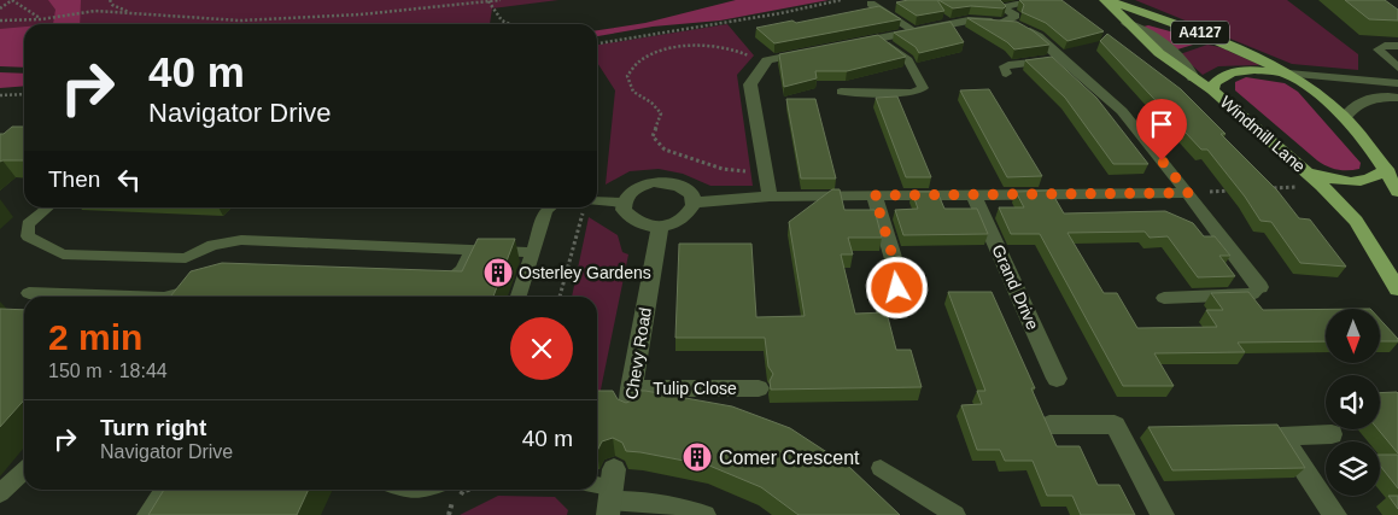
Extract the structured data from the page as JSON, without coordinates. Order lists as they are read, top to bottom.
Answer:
{
  "streets": {
    "main road": ["A4127", "Windmill Lane"],
    "street": ["Grand Drive", "Chevy Road", "Tulip Close"]
  },
  "crossings": [
    ["Chevy Road", "Tulip Close"]
  ],
  "places": {
    "building": ["Osterley Gardens", "Comer Crescent"]
  },
  "north": "bottom",
  "page": {
    "turn": ["40 m", "Navigator Drive"],
    "then": "Then",
    "heading": ["2 min", "150 m · 18:44"],
    "list": [
      {
        "name": "Turn right",
        "note": "Navigator Drive",
        "value": "40 m"
      }
    ]
  }
}
